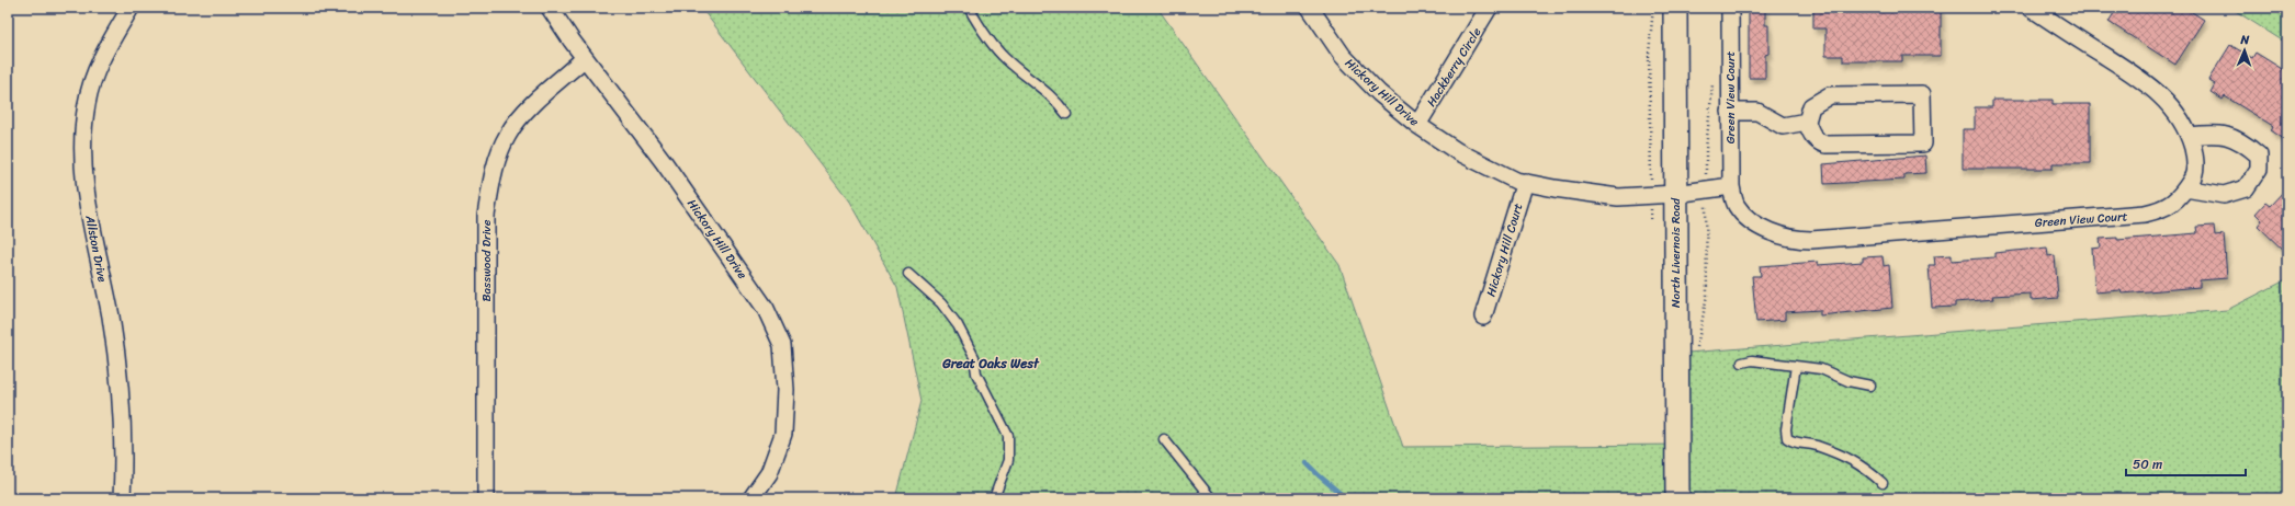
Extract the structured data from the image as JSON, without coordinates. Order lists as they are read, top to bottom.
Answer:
{
  "streets": {
    "main road": ["North Livernois Road"],
    "street": [
      "Hackberry Circle",
      "Hickory Hill Drive",
      "Green View Court",
      "Allston Drive",
      "Hickory Hill Court",
      "Basswood Drive"
    ]
  },
  "crossings": [
    ["Hackberry Circle", "Hickory Hill Drive"],
    ["Hickory Hill Drive", "Hickory Hill Court"],
    ["Hickory Hill Drive", "North Livernois Road"],
    ["Hickory Hill Drive", "Basswood Drive"]
  ],
  "districts": ["Great Oaks West"],
  "scale_bar": "50 m",
  "north": "top"
}
